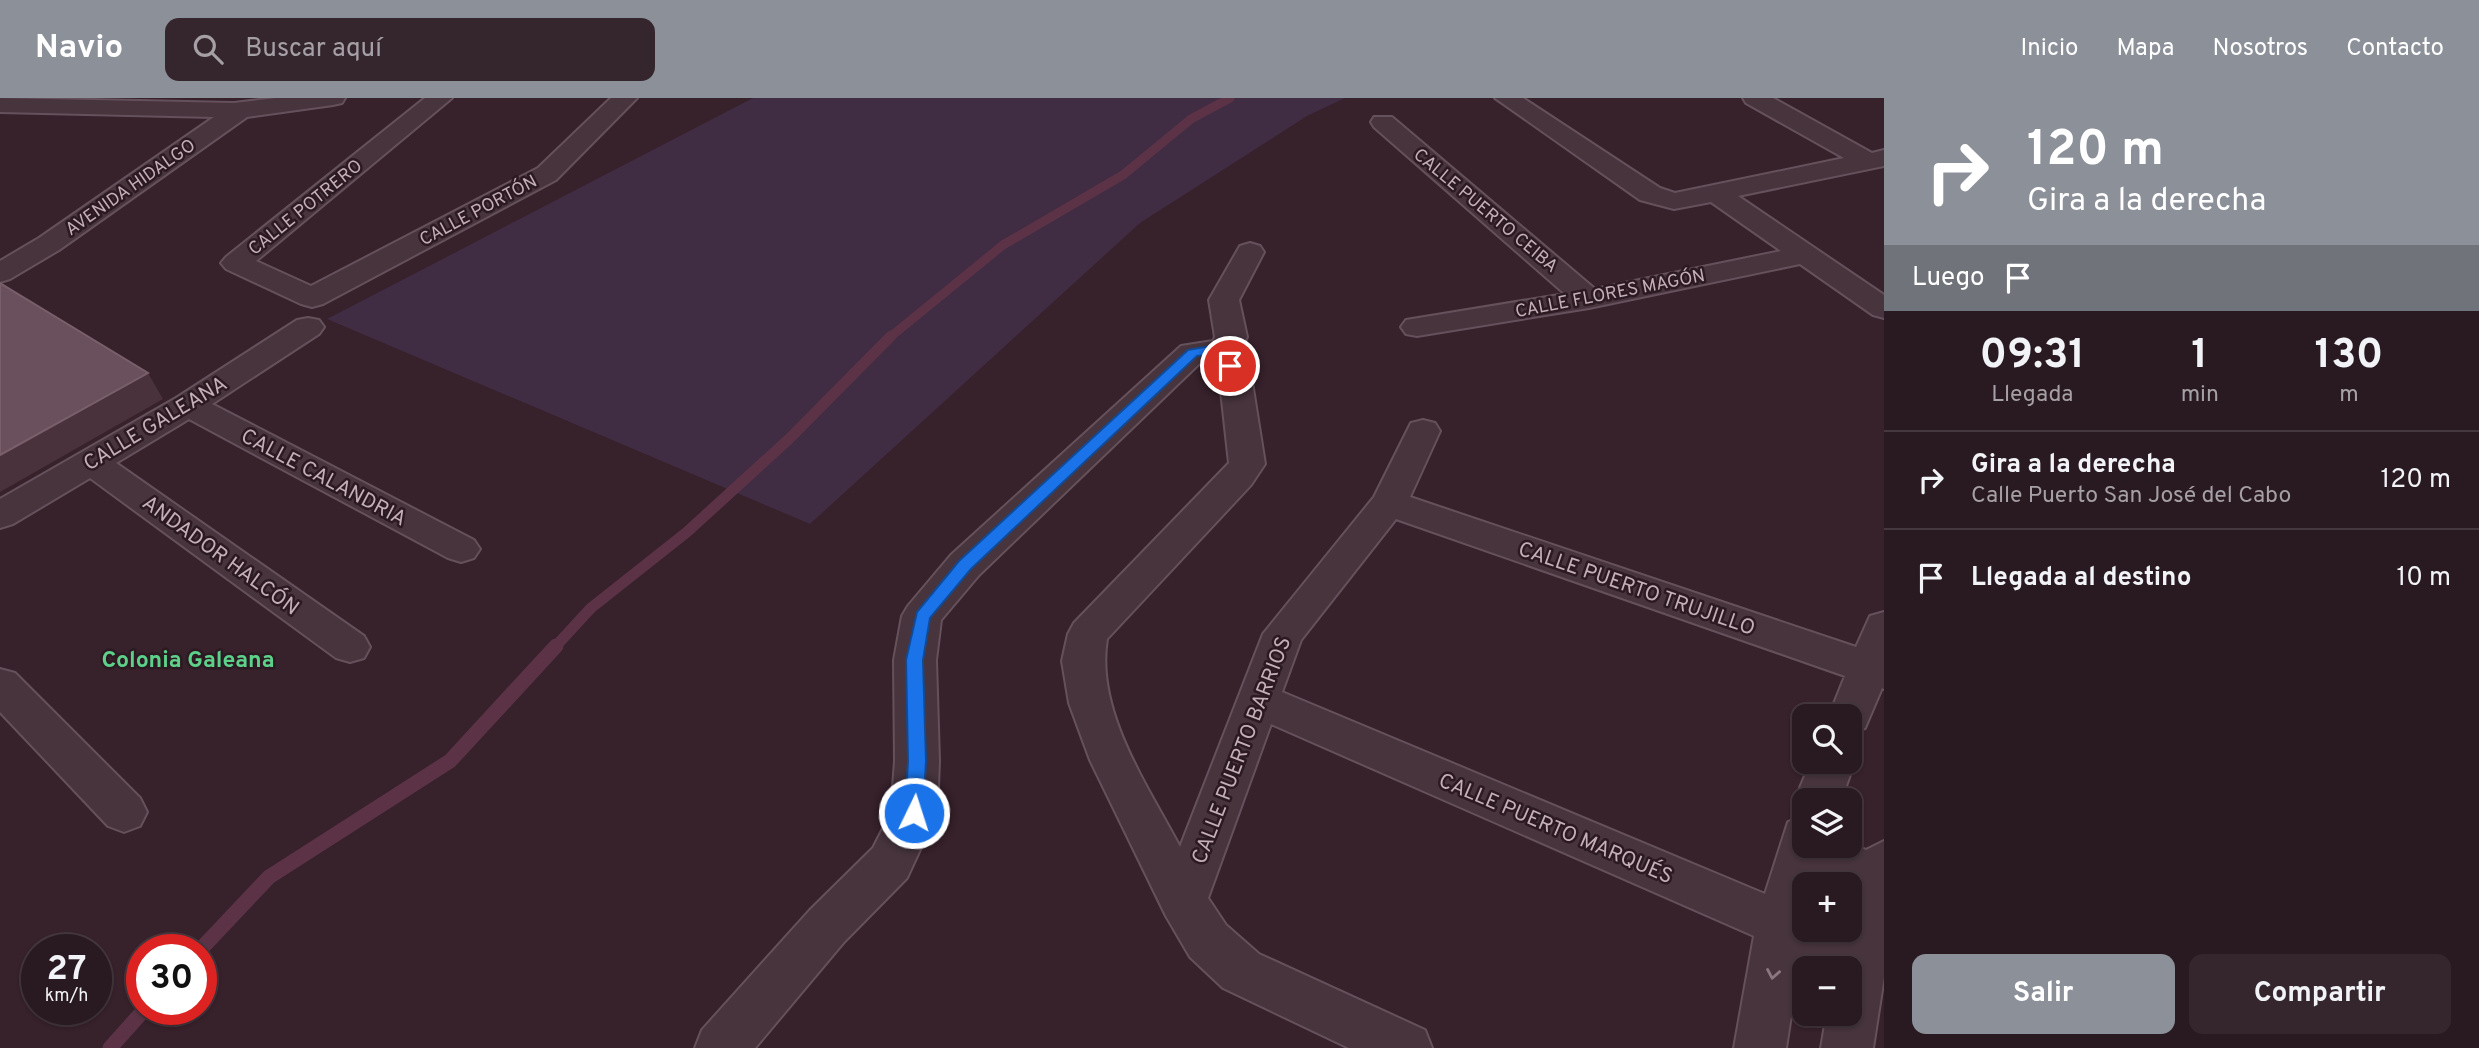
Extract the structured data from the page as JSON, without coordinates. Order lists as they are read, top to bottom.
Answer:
{
  "streets": {
    "street": [
      "AVENIDA HIDALGO",
      "CALLE POTRERO",
      "CALLE PORTÓN",
      "CALLE PUERTO CEIBA",
      "CALLE FLORES MAGÓN",
      "CALLE GALEANA",
      "CALLE CALANDRIA",
      "ANDADOR HALCÓN",
      "CALLE PUERTO TRUJILLO",
      "CALLE PUERTO BARRIOS",
      "CALLE PUERTO MARQUÉS"
    ]
  },
  "crossings": [
    ["CALLE POTRERO", "CALLE PORTÓN"],
    ["CALLE POTRERO", "CALLE GALEANA"],
    ["CALLE PORTÓN", "CALLE GALEANA"],
    ["CALLE PUERTO CEIBA", "CALLE FLORES MAGÓN"],
    ["CALLE GALEANA", "CALLE CALANDRIA"],
    ["CALLE GALEANA", "ANDADOR HALCÓN"],
    ["CALLE PUERTO TRUJILLO", "CALLE PUERTO BARRIOS"],
    ["CALLE PUERTO BARRIOS", "CALLE PUERTO MARQUÉS"]
  ],
  "districts": ["Colonia Galeana"],
  "page": {
    "header": "Navio",
    "search": "Buscar aquí",
    "nav": [
      "Inicio",
      "Mapa",
      "Nosotros",
      "Contacto"
    ],
    "turn": ["120 m", "Gira a la derecha"],
    "then": "Luego",
    "eta": [
      "09:31",
      "Llegada",
      "1",
      "min",
      "130",
      "m"
    ],
    "list": [
      {
        "name": "Gira a la derecha",
        "note": "Calle Puerto San José del Cabo",
        "value": "120 m"
      },
      {
        "name": "Llegada al destino",
        "value": "10 m"
      }
    ],
    "map_buttons": ["+", "−"],
    "speed": "27 km/h",
    "limit": "30",
    "buttons": ["Salir", "Compartir"]
  }
}
